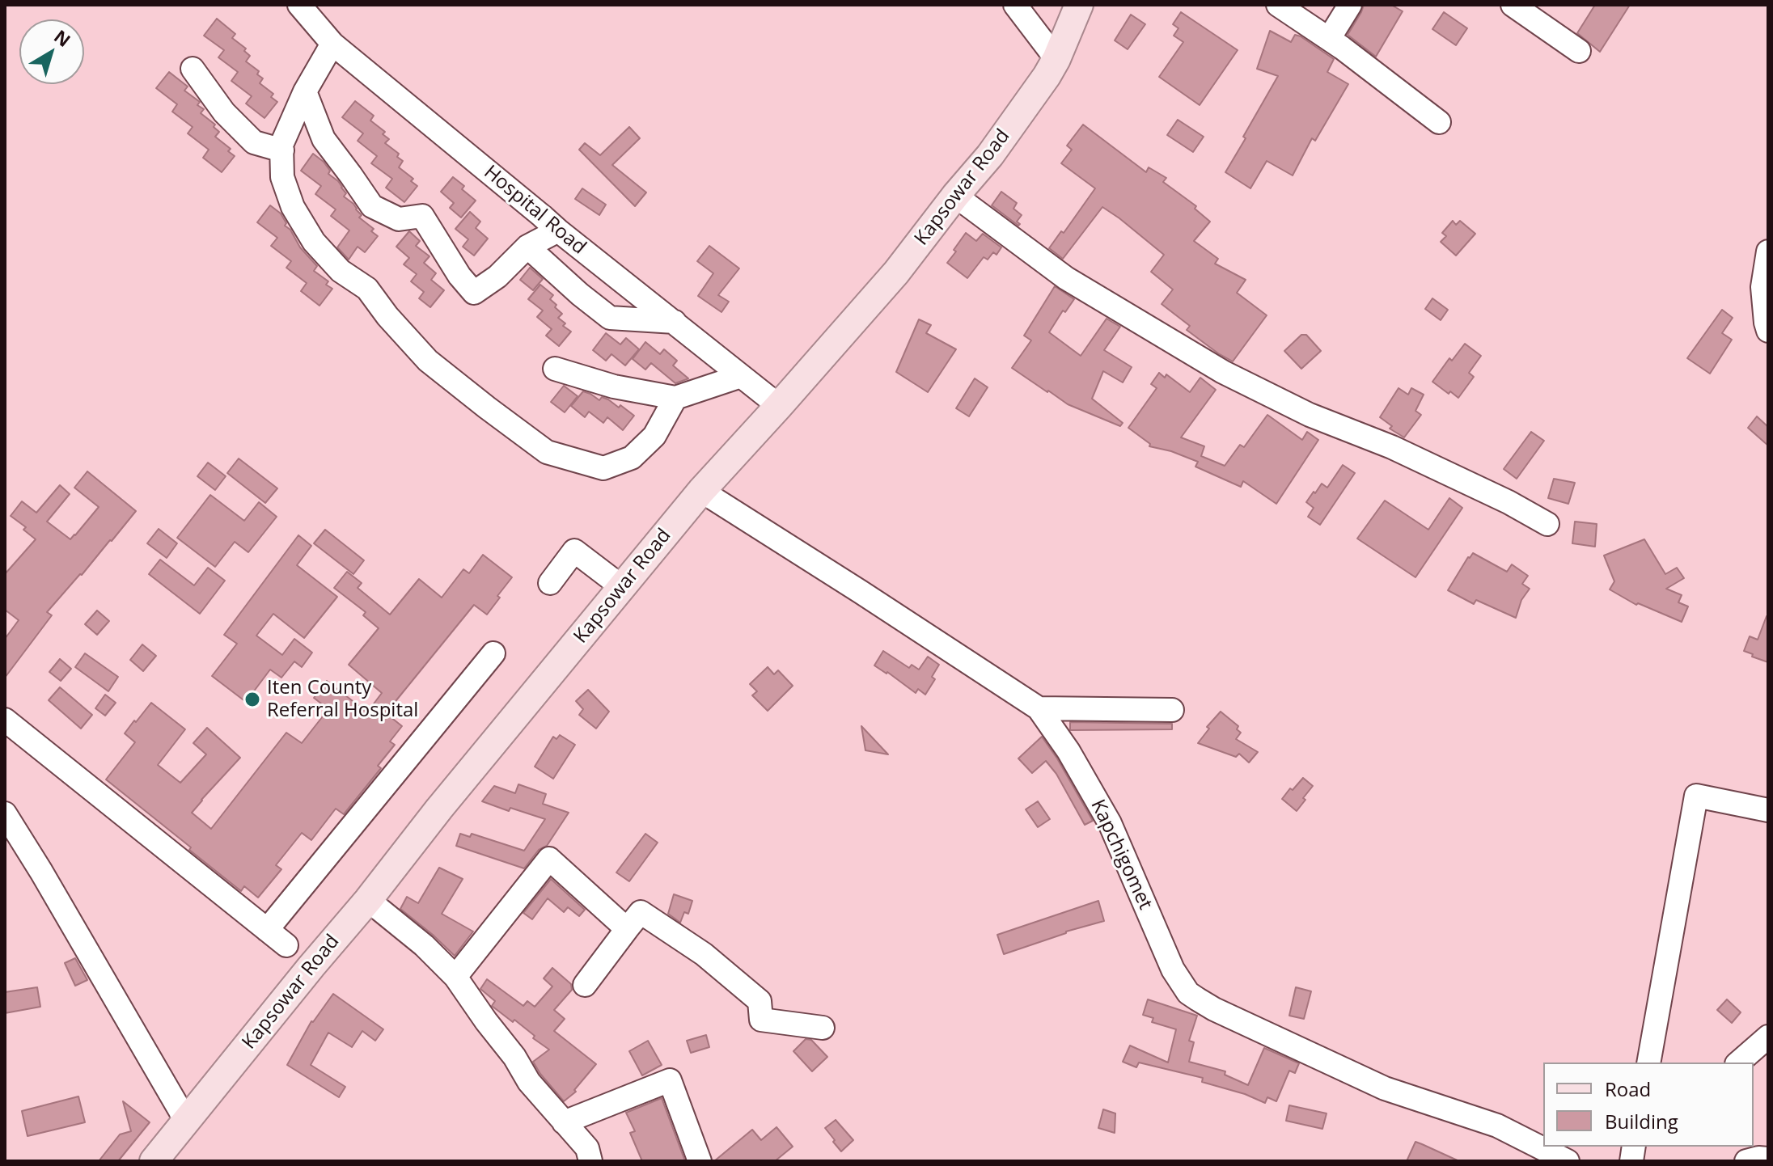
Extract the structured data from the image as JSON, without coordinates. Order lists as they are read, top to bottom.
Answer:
{
  "streets": {
    "main road": ["Kapsowar Road"],
    "street": ["Hospital Road", "Kapchigomet"]
  },
  "crossings": [
    ["Kapsowar Road", "Hospital Road"],
    ["Kapsowar Road", "Kapchigomet"]
  ],
  "places": ["Iten County Referral Hospital"],
  "legend": ["Road", "Building"],
  "north": "top right"
}
